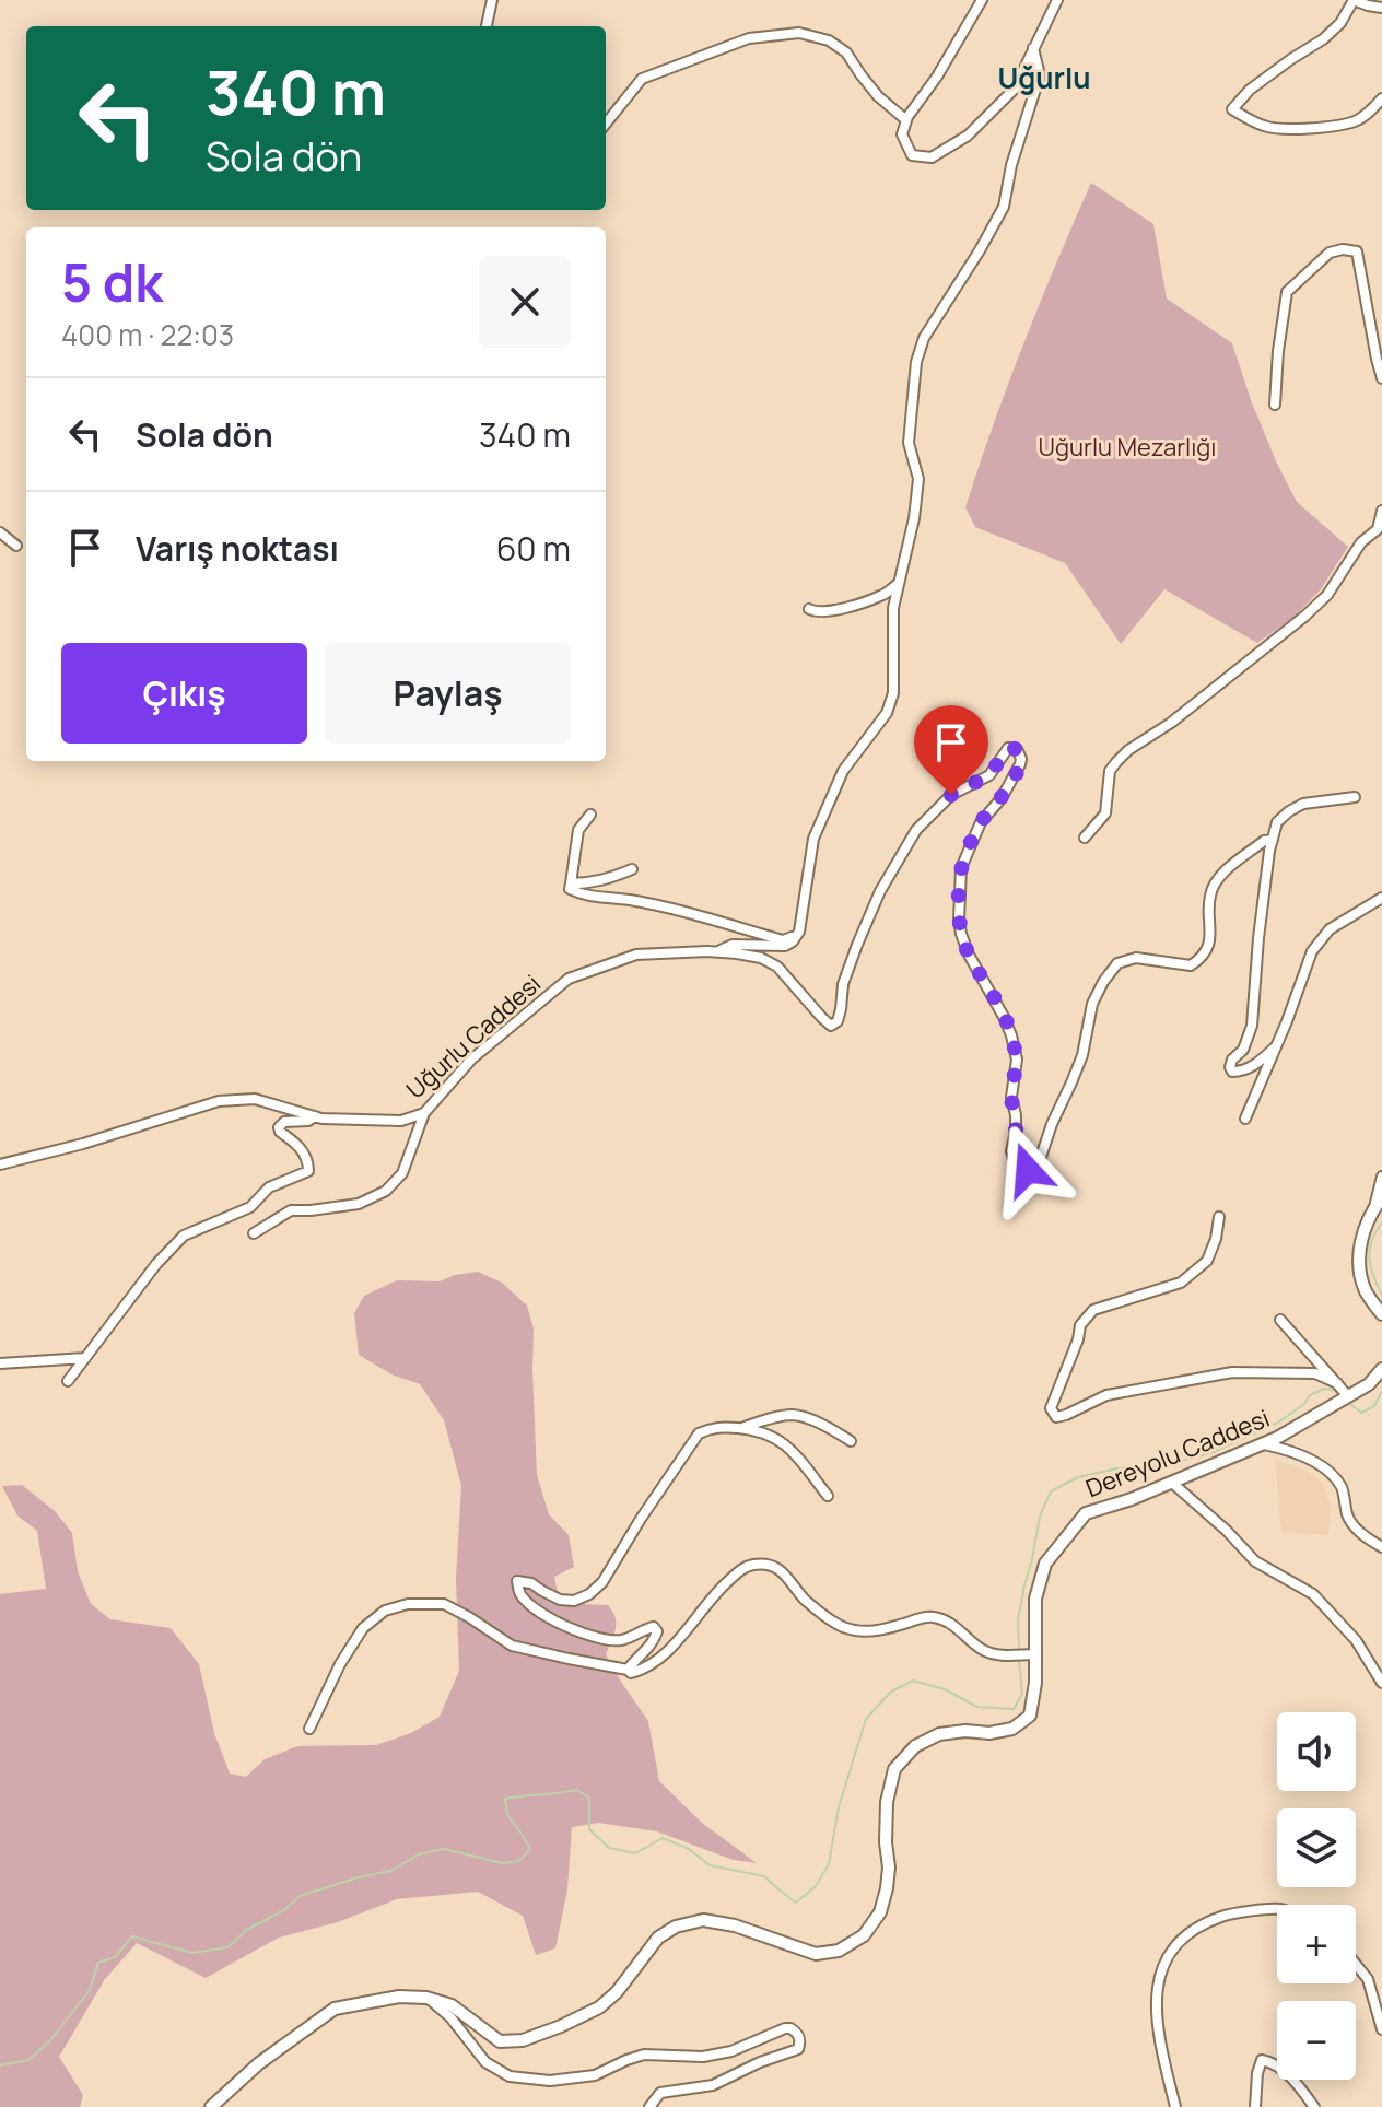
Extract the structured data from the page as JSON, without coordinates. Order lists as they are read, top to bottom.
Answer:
{
  "streets": {
    "main road": ["Dereyolu Caddesi"],
    "street": ["Uğurlu Caddesi"]
  },
  "districts": ["Uğurlu"],
  "parks": ["Uğurlu Mezarlığı"],
  "page": {
    "turn": ["340 m", "Sola dön"],
    "heading": ["5 dk", "400 m · 22:03"],
    "list": [
      {
        "name": "Sola dön",
        "value": "340 m"
      },
      {
        "name": "Varış noktası",
        "value": "60 m"
      }
    ],
    "buttons": ["Çıkış", "Paylaş"],
    "map_buttons": ["+", "−"]
  }
}
